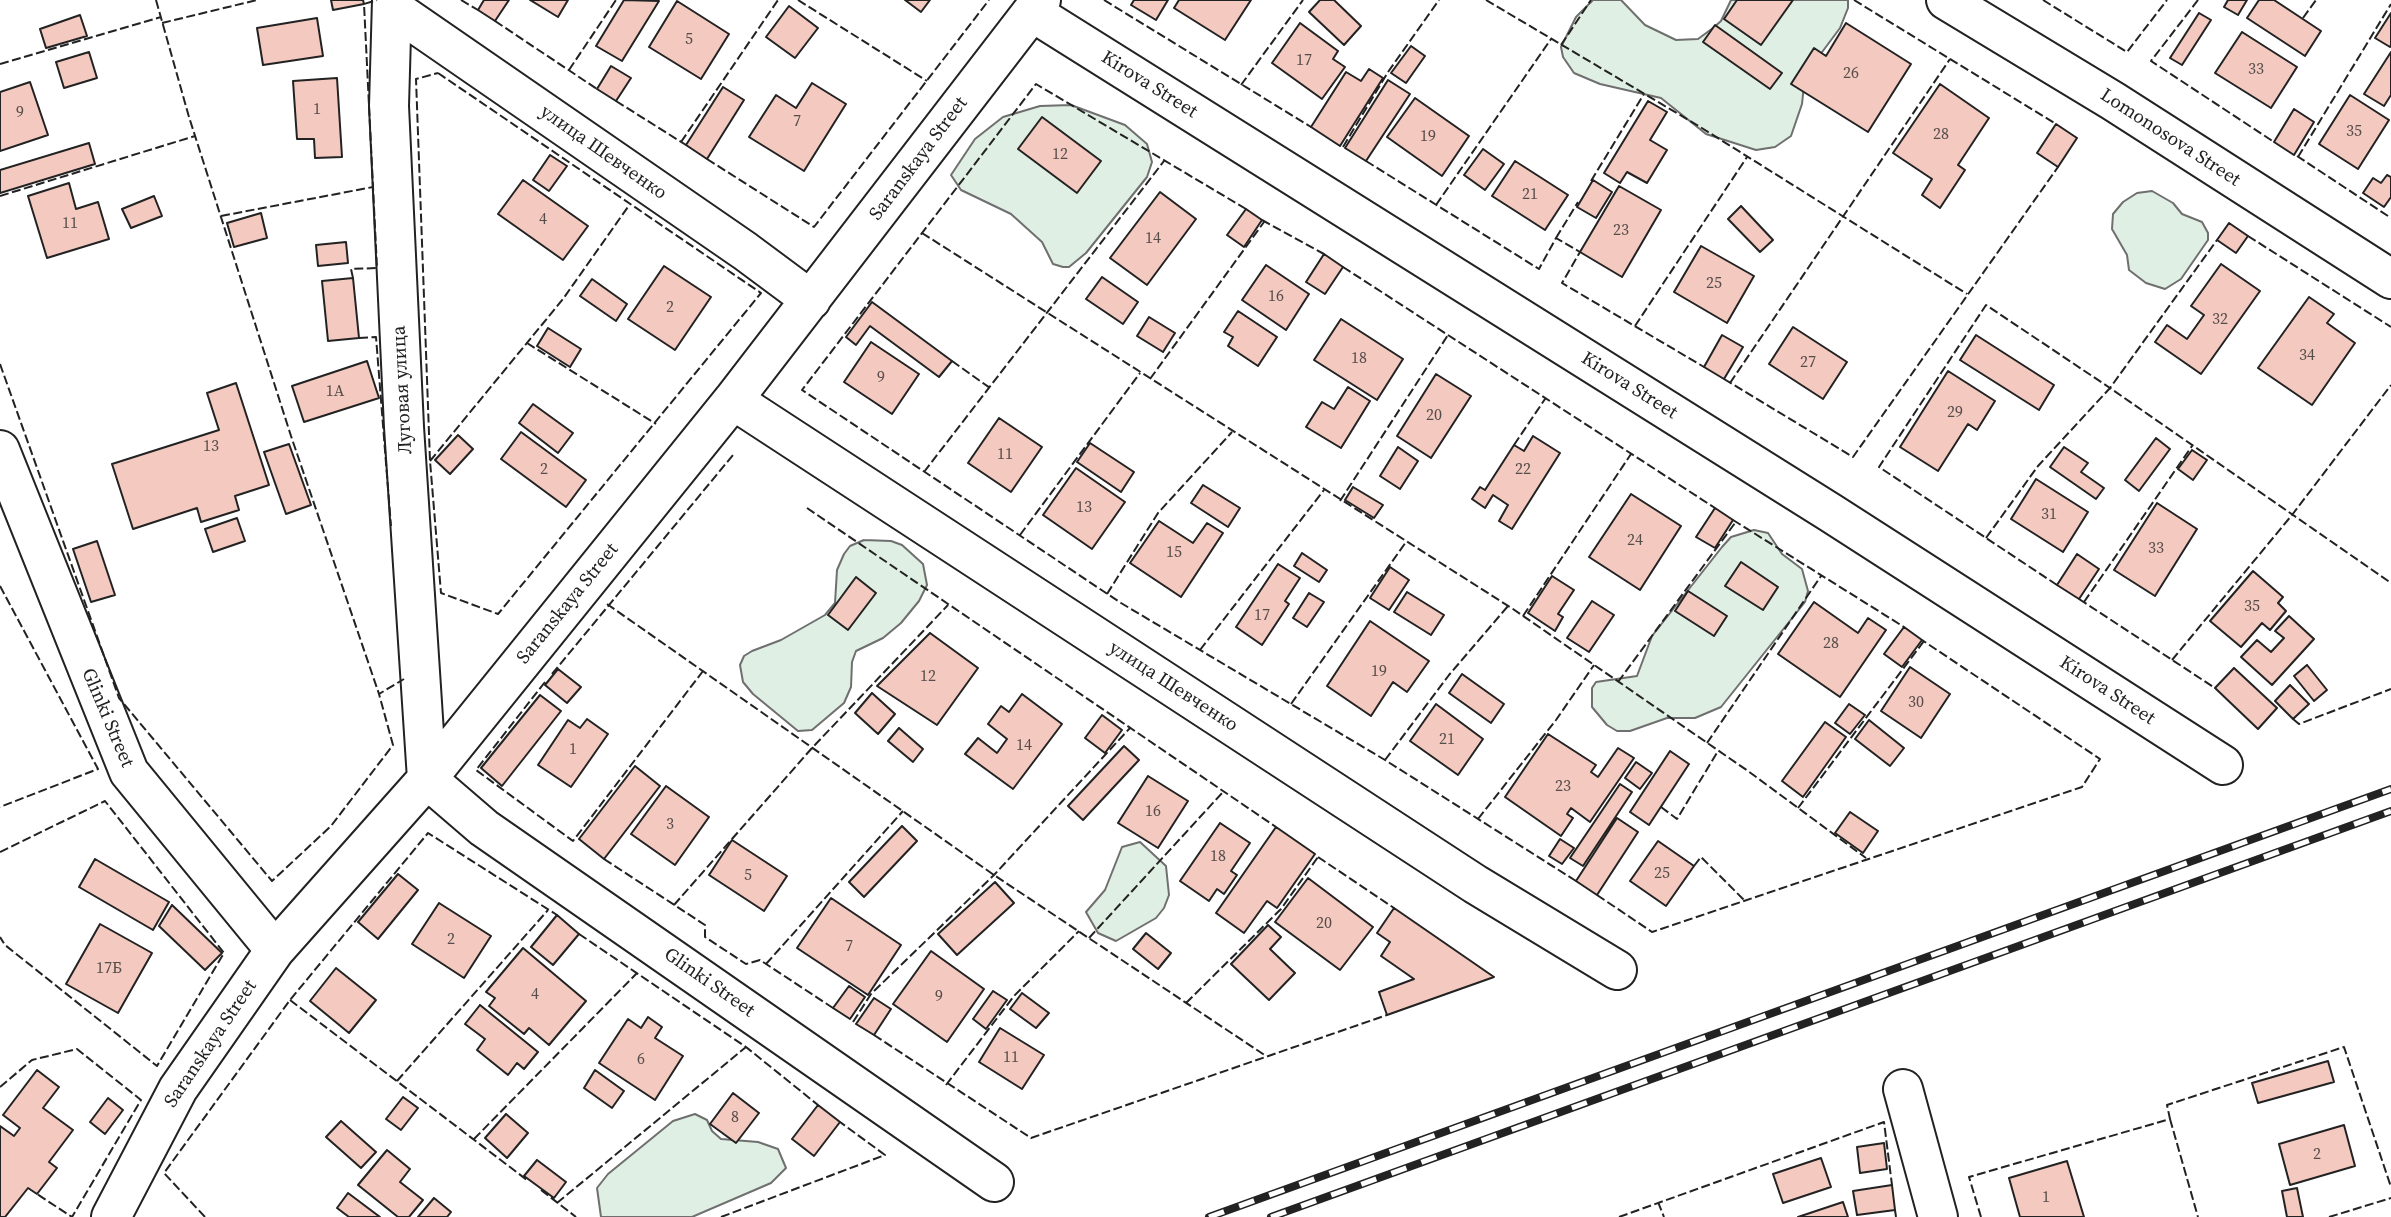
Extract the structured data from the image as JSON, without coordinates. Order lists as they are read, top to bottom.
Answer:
{
  "streets": {
    "street": [
      "Kirova Street",
      "Lomonosova Street",
      "улица Шевченко",
      "Saranskaya Street",
      "Луговая улица",
      "Glinki Street"
    ]
  },
  "crossings": [
    ["Kirova Street", "Saranskaya Street"],
    ["улица Шевченко", "Saranskaya Street"],
    ["улица Шевченко", "Луговая улица"],
    ["Saranskaya Street", "Луговая улица"],
    ["Saranskaya Street", "Glinki Street"],
    ["Луговая улица", "Glinki Street"]
  ],
  "house_numbers": [
    "5",
    "17",
    "33",
    "26",
    "1",
    "9",
    "7",
    "35",
    "28",
    "19",
    "12",
    "21",
    "4",
    "11",
    "23",
    "14",
    "25",
    "16",
    "2",
    "32",
    "34",
    "18",
    "27",
    "9",
    "1А",
    "29",
    "20",
    "13",
    "11",
    "2",
    "22",
    "13",
    "31",
    "24",
    "33",
    "15",
    "35",
    "17",
    "28",
    "19",
    "12",
    "30",
    "21",
    "14",
    "1",
    "23",
    "16",
    "3",
    "18",
    "25",
    "5",
    "20",
    "2",
    "7",
    "17Б",
    "4",
    "9",
    "11",
    "6",
    "8",
    "2",
    "1"
  ]
}
